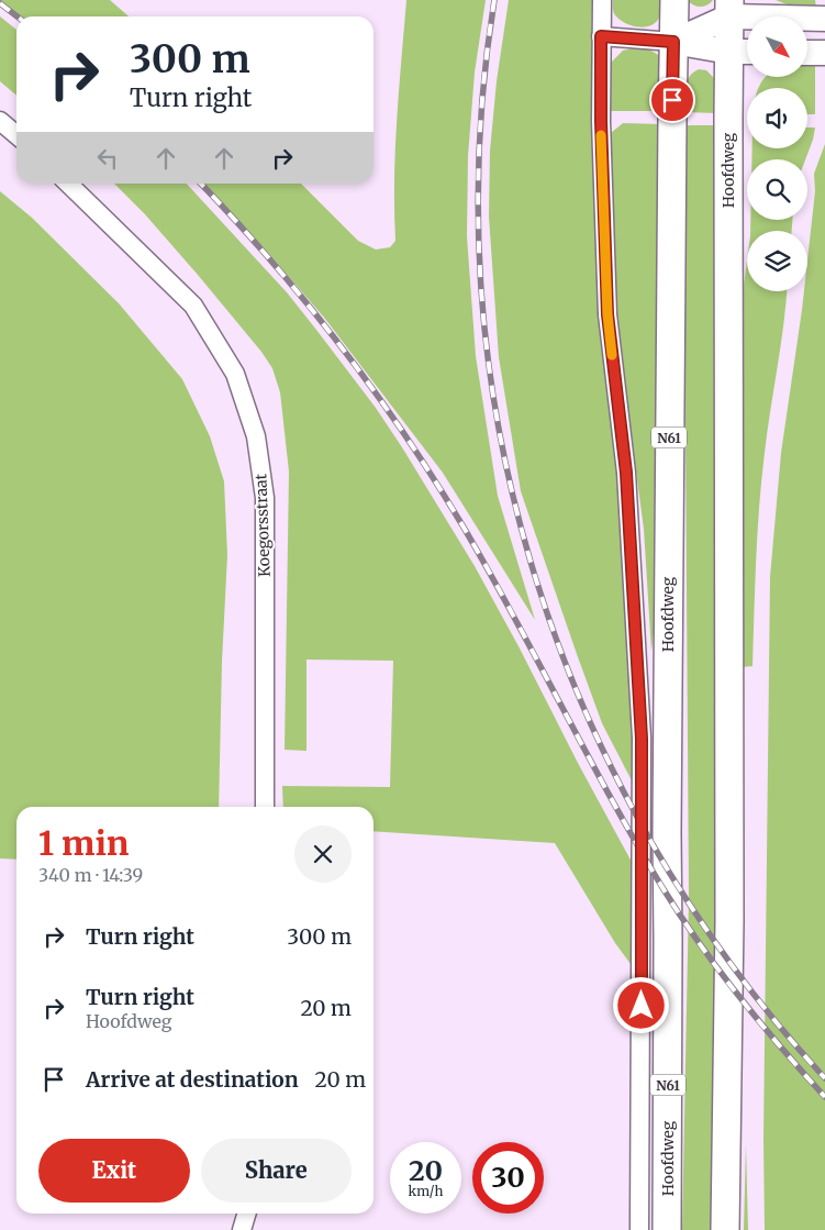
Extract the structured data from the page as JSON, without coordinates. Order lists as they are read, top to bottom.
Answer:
{
  "streets": {
    "main road": ["Hoofdweg", "N61"],
    "street": ["Koegorsstraat"]
  },
  "north": "bottom right",
  "page": {
    "turn": ["300 m", "Turn right"],
    "heading": ["1 min", "340 m · 14:39"],
    "list": [
      {
        "name": "Turn right",
        "value": "300 m"
      },
      {
        "name": "Turn right",
        "note": "Hoofdweg",
        "value": "20 m"
      },
      {
        "name": "Arrive at destination",
        "value": "20 m"
      }
    ],
    "buttons": ["Exit", "Share"],
    "speed": "20 km/h",
    "limit": "30"
  }
}
